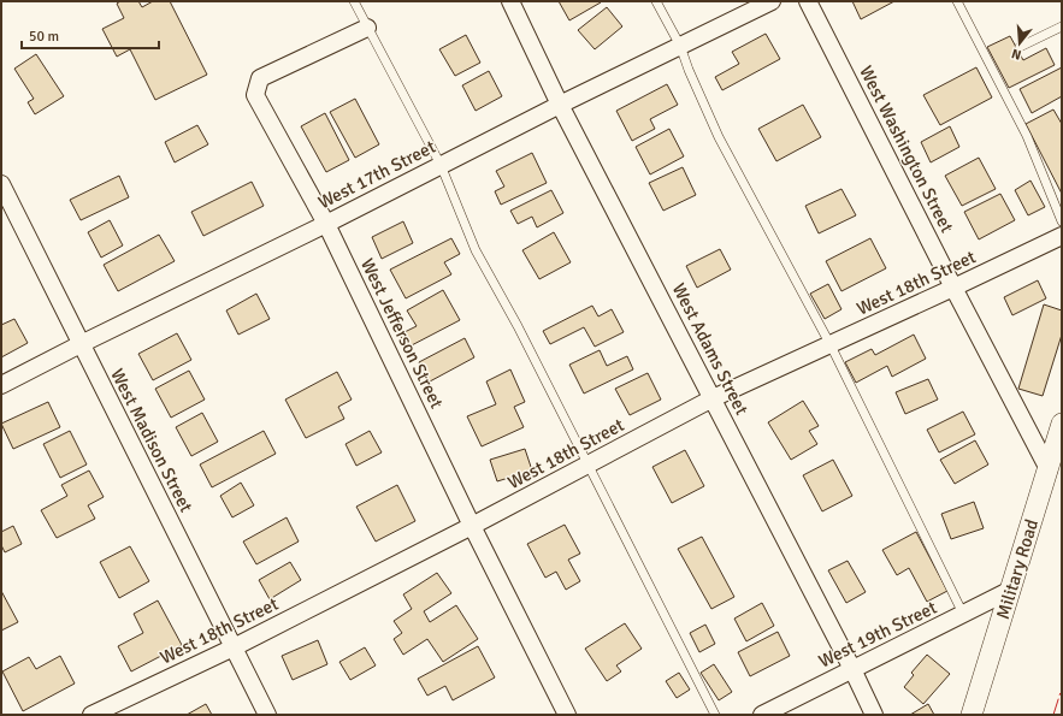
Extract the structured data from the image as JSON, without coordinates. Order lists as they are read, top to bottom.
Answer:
{
  "streets": {
    "street": [
      "West Washington Street",
      "West 17th Street",
      "West 18th Street",
      "West Jefferson Street",
      "West Adams Street",
      "West Madison Street",
      "Military Road",
      "West 19th Street"
    ]
  },
  "crossings": [
    ["West Washington Street", "West 18th Street"],
    ["West Washington Street", "Military Road"],
    ["West 17th Street", "West Jefferson Street"],
    ["West 17th Street", "West Adams Street"],
    ["West 17th Street", "West Madison Street"],
    ["West 18th Street", "West Jefferson Street"],
    ["West 18th Street", "West Adams Street"],
    ["West 18th Street", "West Madison Street"],
    ["West Adams Street", "West 19th Street"],
    ["Military Road", "West 19th Street"]
  ],
  "scale_bar": "50 m",
  "north": "bottom"
}
